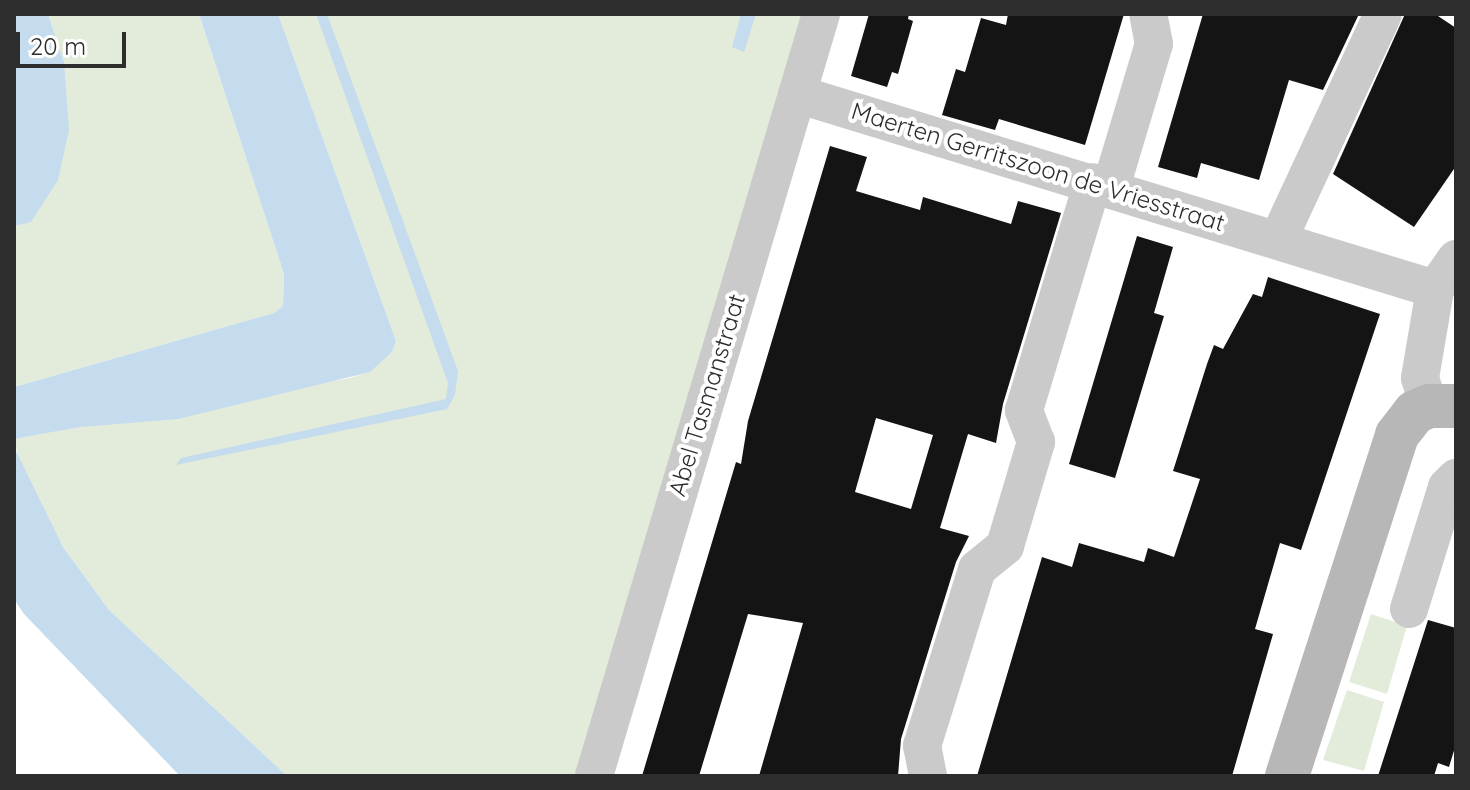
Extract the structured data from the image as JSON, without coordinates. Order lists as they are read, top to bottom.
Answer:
{
  "streets": {
    "street": ["Maerten Gerritszoon de Vriesstraat", "Abel Tasmanstraat"]
  },
  "crossings": [
    ["Maerten Gerritszoon de Vriesstraat", "Abel Tasmanstraat"]
  ],
  "scale_bar": "20 m"
}
